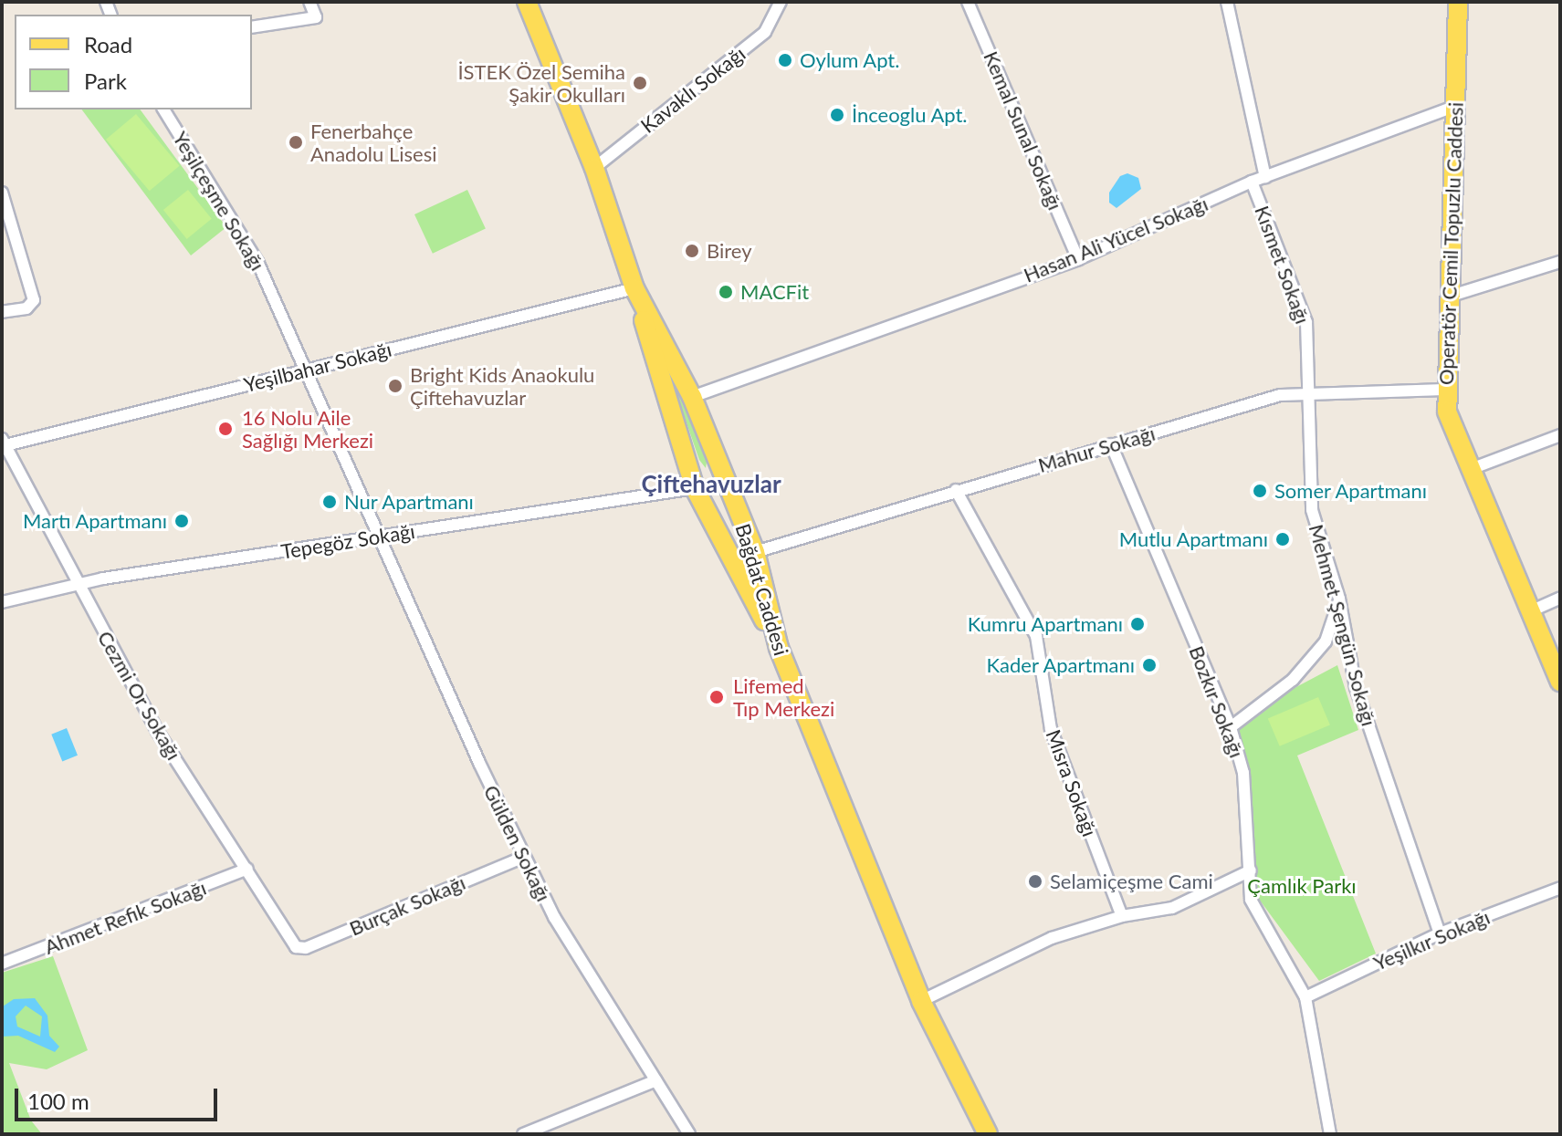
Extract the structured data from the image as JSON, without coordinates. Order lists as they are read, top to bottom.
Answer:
{
  "streets": {
    "main road": ["Operatör Cemil Topuzlu Caddesi", "Bağdat Caddesi"],
    "street": [
      "Kavaklı Sokağı",
      "Kemal Sunal Sokağı",
      "Yeşilçeşme Sokağı",
      "Hasan Ali Yücel Sokağı",
      "Kısmet Sokağı",
      "Yeşilbahar Sokağı",
      "Mahur Sokağı",
      "Tepegöz Sokağı",
      "Mehmet Şengün Sokağı",
      "Cezmi Or Sokağı",
      "Bozkır Sokağı",
      "Mısra Sokağı",
      "Gülden Sokağı",
      "Burçak Sokağı",
      "Ahmet Refik Sokağı",
      "Yeşilkır Sokağı"
    ]
  },
  "crossings": [
    ["Kavaklı Sokağı", "Bağdat Caddesi"],
    ["Kemal Sunal Sokağı", "Hasan Ali Yücel Sokağı"],
    ["Yeşilçeşme Sokağı", "Yeşilbahar Sokağı"],
    ["Yeşilçeşme Sokağı", "Tepegöz Sokağı"],
    ["Yeşilçeşme Sokağı", "Gülden Sokağı"],
    ["Hasan Ali Yücel Sokağı", "Operatör Cemil Topuzlu Caddesi"],
    ["Hasan Ali Yücel Sokağı", "Kısmet Sokağı"],
    ["Hasan Ali Yücel Sokağı", "Bağdat Caddesi"],
    ["Operatör Cemil Topuzlu Caddesi", "Mahur Sokağı"],
    ["Kısmet Sokağı", "Mahur Sokağı"],
    ["Kısmet Sokağı", "Mehmet Şengün Sokağı"],
    ["Yeşilbahar Sokağı", "Bağdat Caddesi"],
    ["Yeşilbahar Sokağı", "Cezmi Or Sokağı"],
    ["Mahur Sokağı", "Bağdat Caddesi"],
    ["Mahur Sokağı", "Mehmet Şengün Sokağı"],
    ["Mahur Sokağı", "Bozkır Sokağı"],
    ["Mahur Sokağı", "Mısra Sokağı"],
    ["Tepegöz Sokağı", "Cezmi Or Sokağı"],
    ["Tepegöz Sokağı", "Gülden Sokağı"],
    ["Mehmet Şengün Sokağı", "Yeşilkır Sokağı"],
    ["Cezmi Or Sokağı", "Burçak Sokağı"],
    ["Cezmi Or Sokağı", "Ahmet Refik Sokağı"],
    ["Bozkır Sokağı", "Yeşilkır Sokağı"],
    ["Gülden Sokağı", "Burçak Sokağı"]
  ],
  "districts": ["Çiftehavuzlar"],
  "parks": ["Çamlık Parkı"],
  "places": [
    "Oylum Apt.",
    "İSTEK Özel Semiha Şakir Okulları",
    "İnceoglu Apt.",
    "Fenerbahçe Anadolu Lisesi",
    "Birey",
    "MACFit",
    "Bright Kids Anaokulu Çiftehavuzlar",
    "16 Nolu Aile Sağlığı Merkezi",
    "Somer Apartmanı",
    "Nur Apartmanı",
    "Martı Apartmanı",
    "Mutlu Apartmanı",
    "Kumru Apartmanı",
    "Kader Apartmanı",
    "Lifemed Tıp Merkezi",
    "Selamiçeşme Cami"
  ],
  "legend": ["Road", "Park"],
  "scale_bar": "100 m"
}
